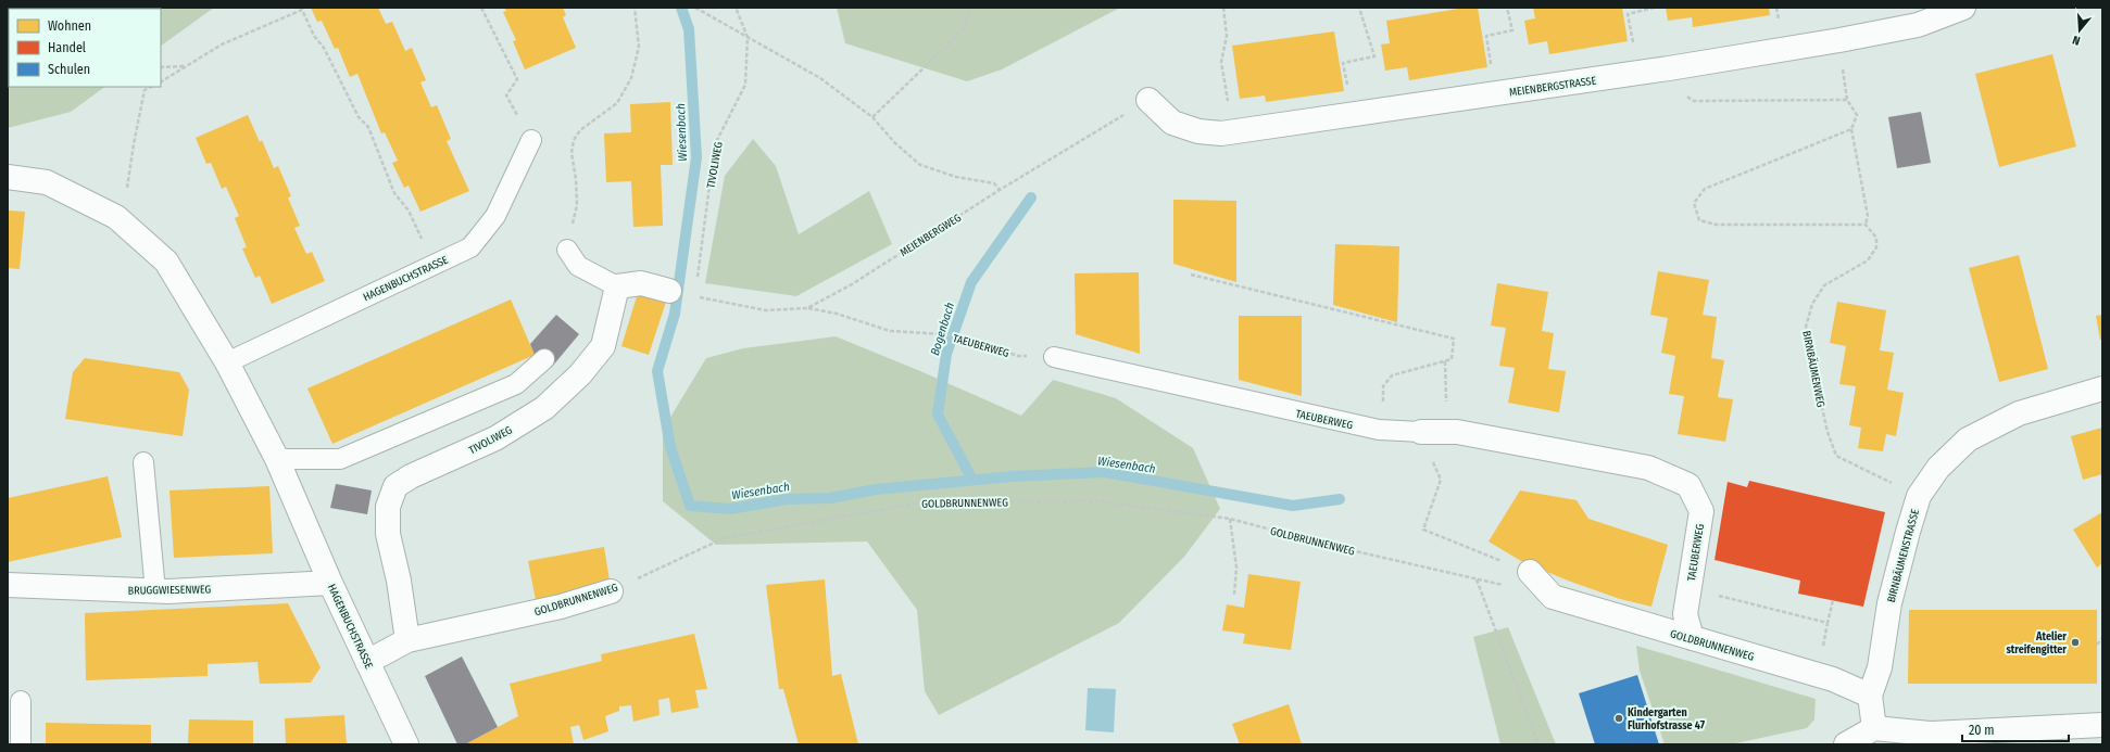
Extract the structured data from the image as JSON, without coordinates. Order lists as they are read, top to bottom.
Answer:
{
  "streets": {
    "street": [
      "MEIENBERGSTRASSE",
      "TIVOLIWEG",
      "HAGENBUCHSTRASSE",
      "TAEUBERWEG",
      "GOLDBRUNNENWEG",
      "BIRNBÄUMENSTRASSE",
      "BRUGGWIESENWEG"
    ],
    "path": ["MEIENBERGWEG", "BIRNBÄUMENWEG"]
  },
  "crossings": [
    ["MEIENBERGSTRASSE", "MEIENBERGWEG"],
    ["TIVOLIWEG", "GOLDBRUNNENWEG"],
    ["MEIENBERGWEG", "TAEUBERWEG"],
    ["HAGENBUCHSTRASSE", "GOLDBRUNNENWEG"],
    ["HAGENBUCHSTRASSE", "BRUGGWIESENWEG"],
    ["TAEUBERWEG", "GOLDBRUNNENWEG"],
    ["BIRNBÄUMENWEG", "BIRNBÄUMENSTRASSE"],
    ["GOLDBRUNNENWEG", "BIRNBÄUMENSTRASSE"]
  ],
  "water": ["Wiesenbach", "Bogenbach"],
  "places": ["Atelier streifengitter", "Kindergarten Flurhofstrasse 47"],
  "legend": ["Wohnen", "Handel", "Schulen"],
  "scale_bar": "20 m",
  "north": "bottom"
}
